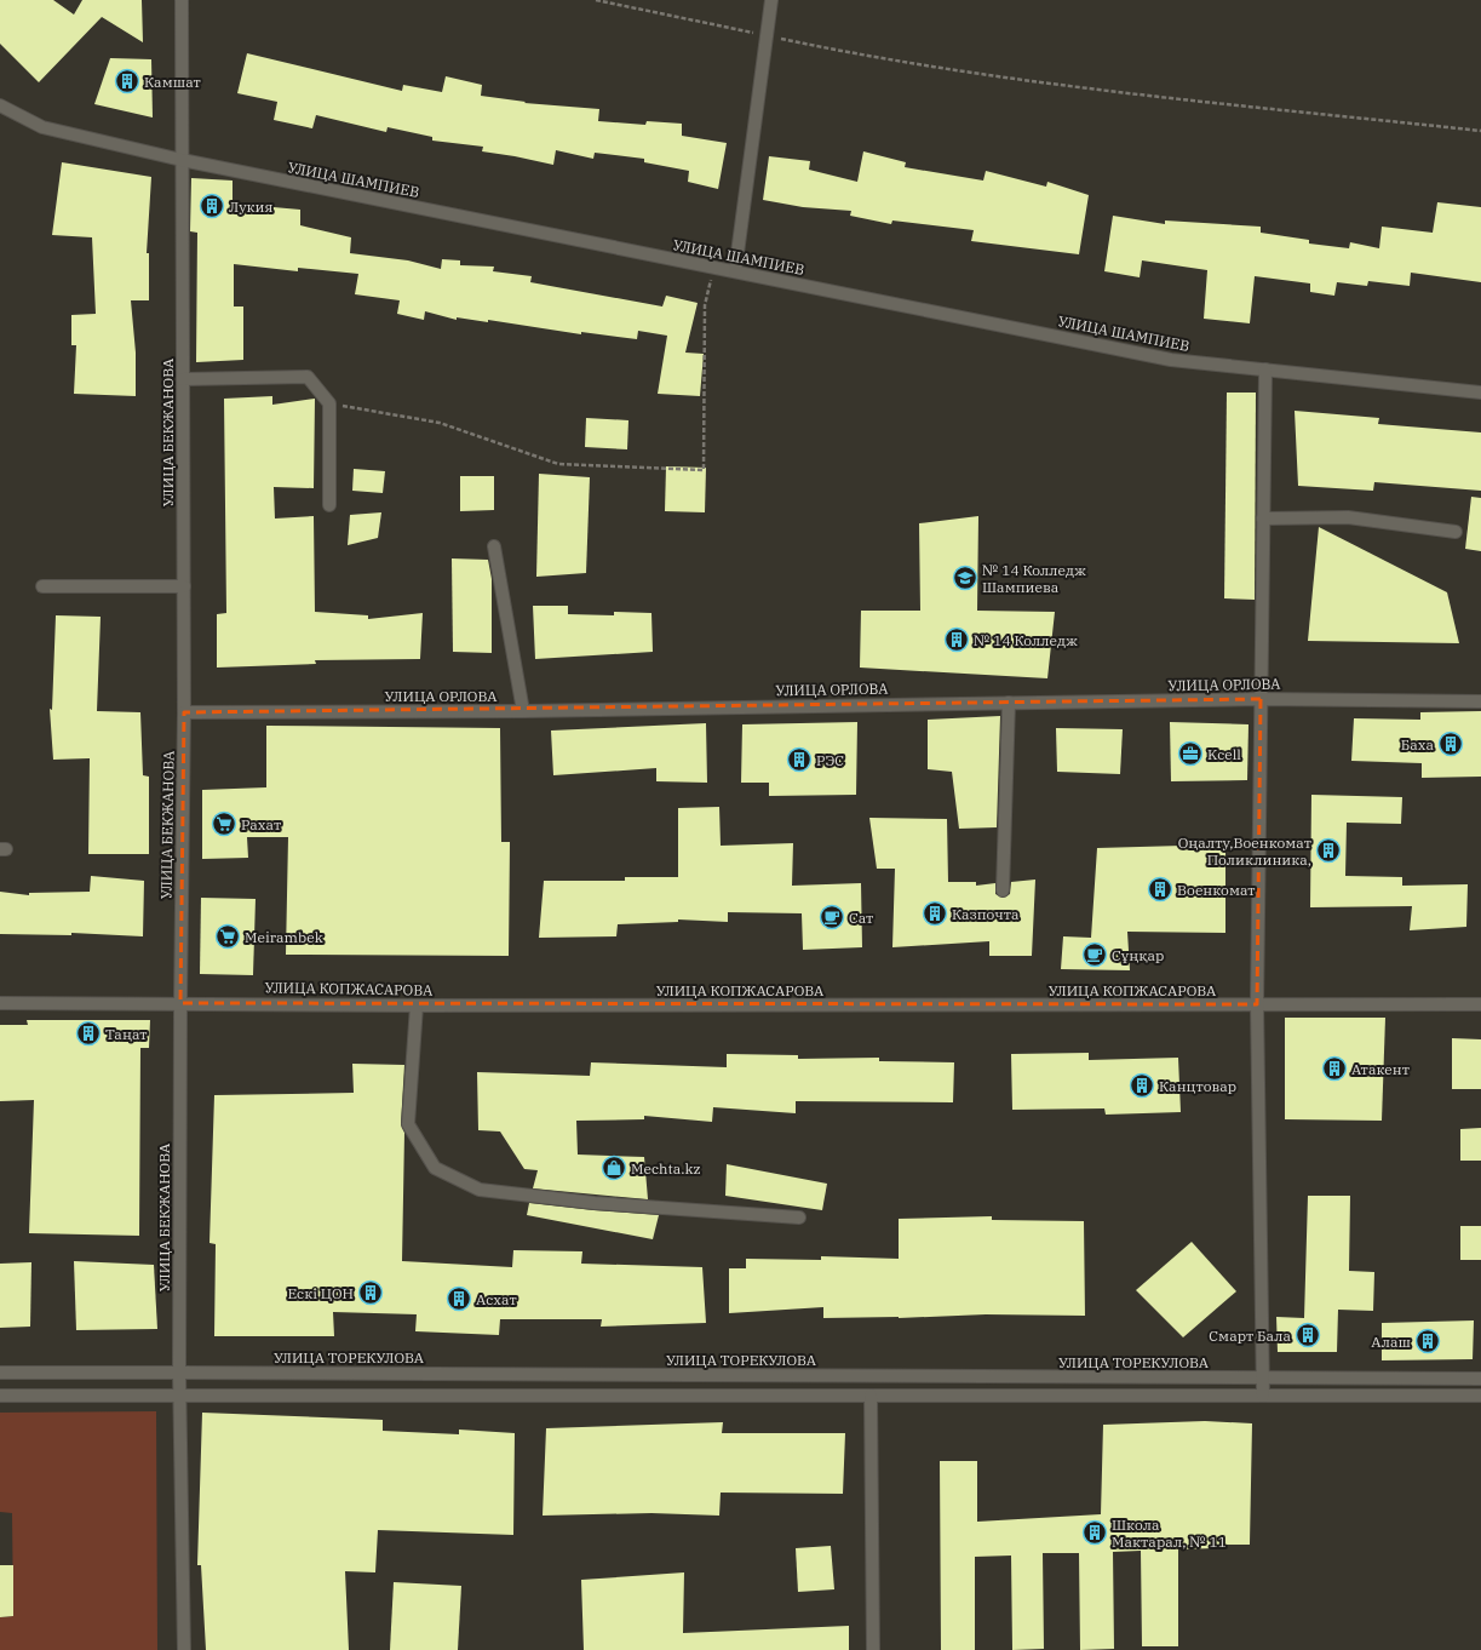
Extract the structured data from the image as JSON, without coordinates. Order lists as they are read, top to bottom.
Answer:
{
  "streets": {
    "street": [
      "УЛИЦА ШАМПИЕВ",
      "УЛИЦА БЕКЖАНОВА",
      "УЛИЦА ОРЛОВА",
      "УЛИЦА КОПЖАСАРОВА",
      "УЛИЦА ТОРЕКУЛОВА"
    ]
  },
  "crossings": [
    ["УЛИЦА ШАМПИЕВ", "УЛИЦА БЕКЖАНОВА"],
    ["УЛИЦА БЕКЖАНОВА", "УЛИЦА ОРЛОВА"],
    ["УЛИЦА БЕКЖАНОВА", "УЛИЦА КОПЖАСАРОВА"],
    ["УЛИЦА БЕКЖАНОВА", "УЛИЦА ТОРЕКУЛОВА"]
  ],
  "places": {
    "building": [
      "Камшат",
      "Лукия",
      "№ 14 Колледж",
      "Баха",
      "РЭС",
      "Оңалту,Военкомат Поликлиника,",
      "Военкомат",
      "Казпочта",
      "Таңат",
      "Атакент",
      "Канцтовар",
      "Ескі ЦОН",
      "Асхат",
      "Смарт Бала",
      "Алаш",
      "Школа Мактарал, № 11"
    ],
    "school or university": ["№ 14 Колледж Шампиева"],
    "office": ["Kcell"],
    "supermarket": ["Рахат", "Meirambek"],
    "cafe": ["Сат", "Сұңқар"],
    "shop": ["Mechta.kz"]
  }
}
